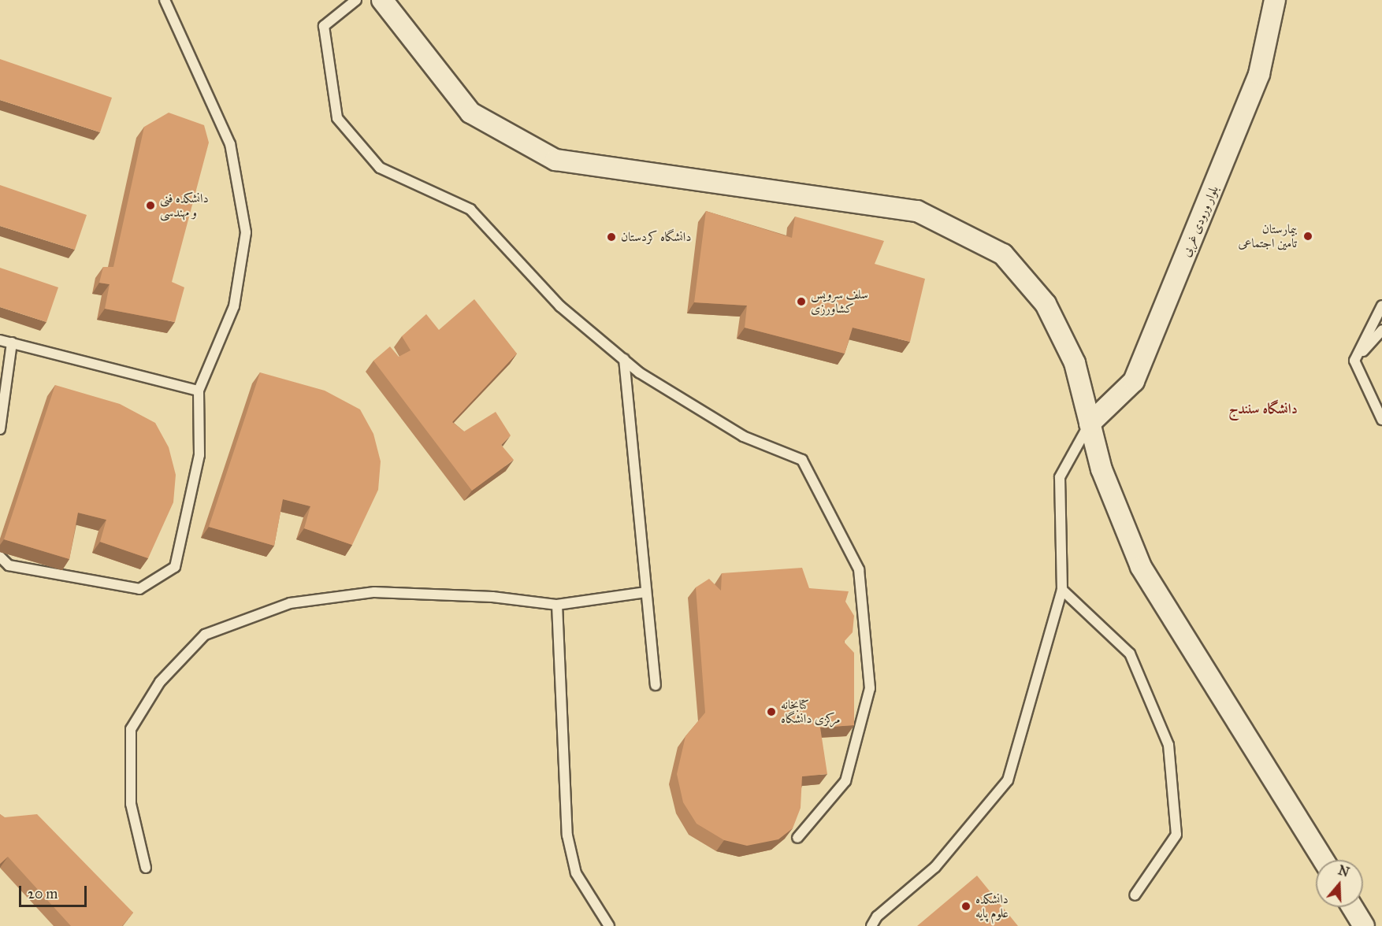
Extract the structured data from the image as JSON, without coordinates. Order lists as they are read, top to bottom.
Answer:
{
  "streets": {
    "street": ["بلوار ورودی غربی"]
  },
  "districts": ["دانشگاه سنندج"],
  "places": [
    "دانشکده فنی و مهندسی",
    "بیمارستان تامین اجتماعی",
    "دانشگاه کردستان",
    "سلف سرویس کشاورزی",
    "کتابخانه مرکزی دانشگاه",
    "دانشکده علوم پایه"
  ],
  "scale_bar": "20 m",
  "north": "top"
}
